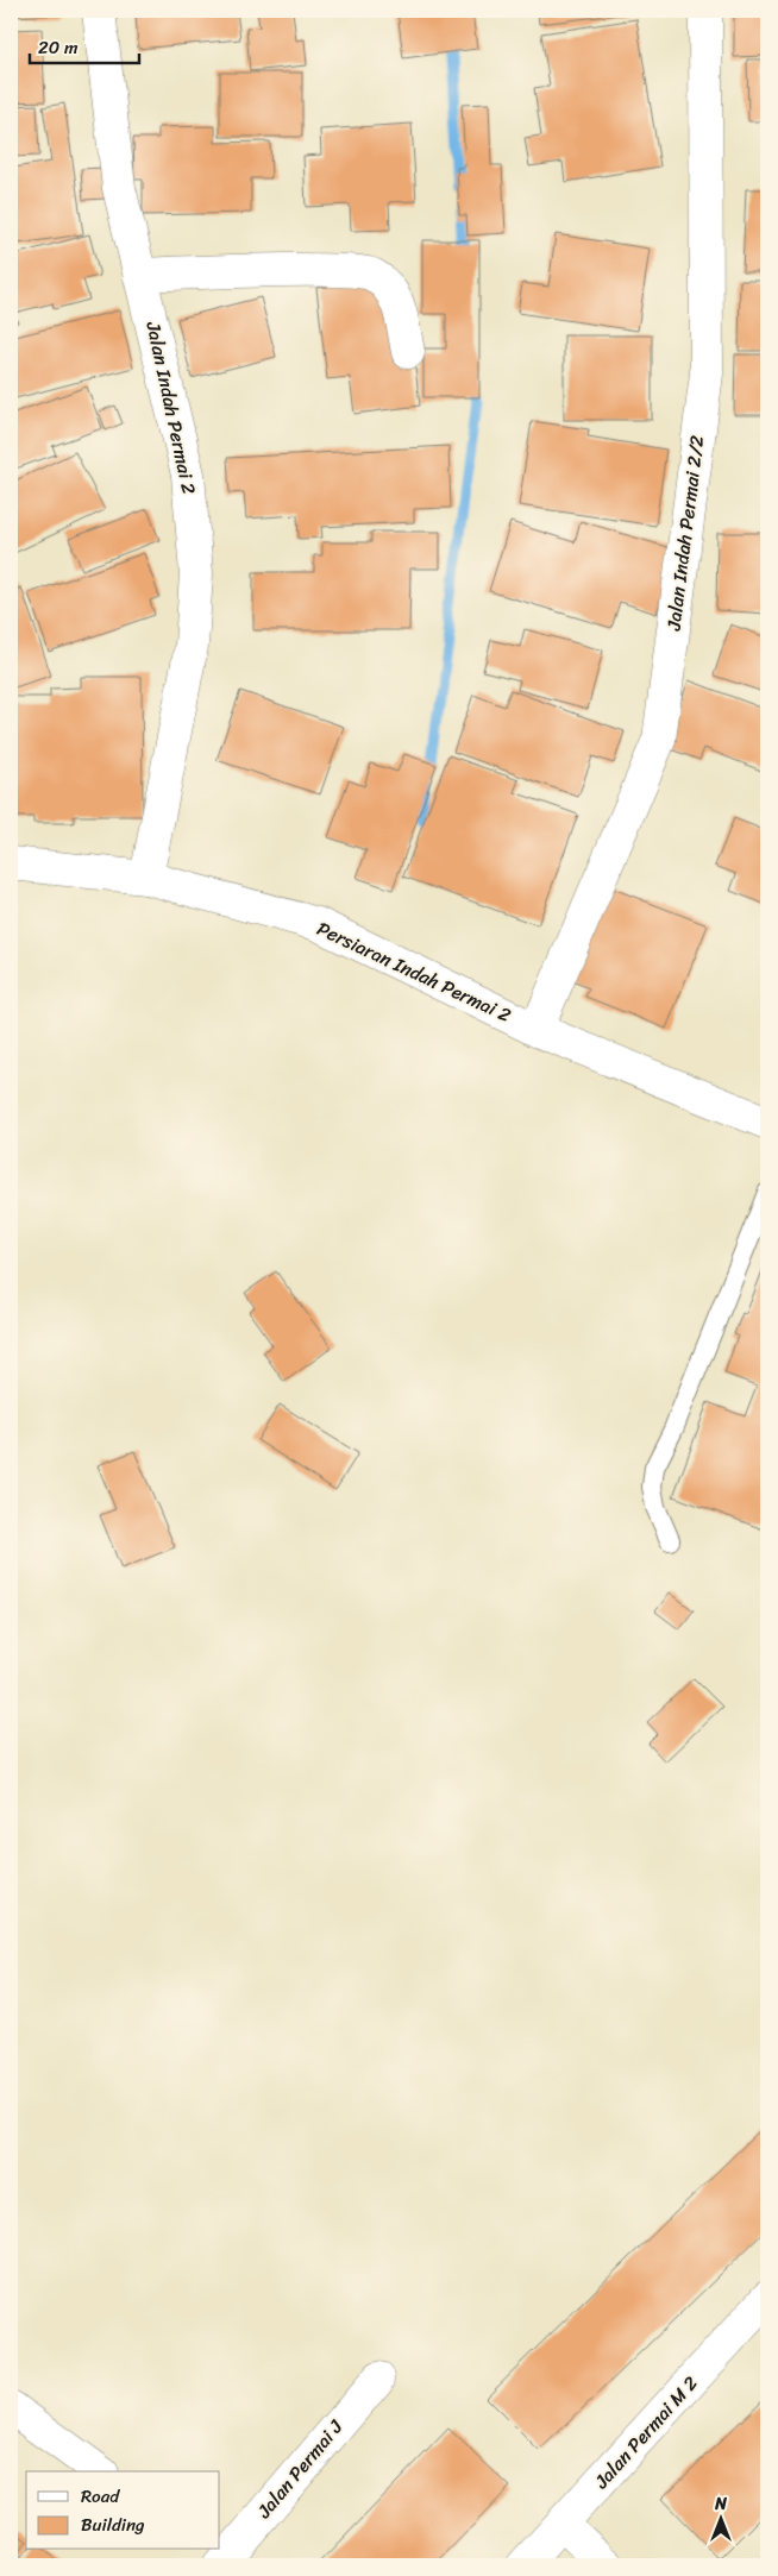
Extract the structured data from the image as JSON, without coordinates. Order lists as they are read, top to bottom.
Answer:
{
  "streets": {
    "street": [
      "Jalan Indah Permai 2",
      "Jalan Indah Permai 2/2",
      "Persiaran Indah Permai 2",
      "Jalan Permai M 2",
      "Jalan Permai J"
    ]
  },
  "crossings": [
    ["Jalan Indah Permai 2", "Persiaran Indah Permai 2"],
    ["Jalan Indah Permai 2/2", "Persiaran Indah Permai 2"]
  ],
  "legend": ["Road", "Building"],
  "scale_bar": "20 m",
  "north": "top"
}
